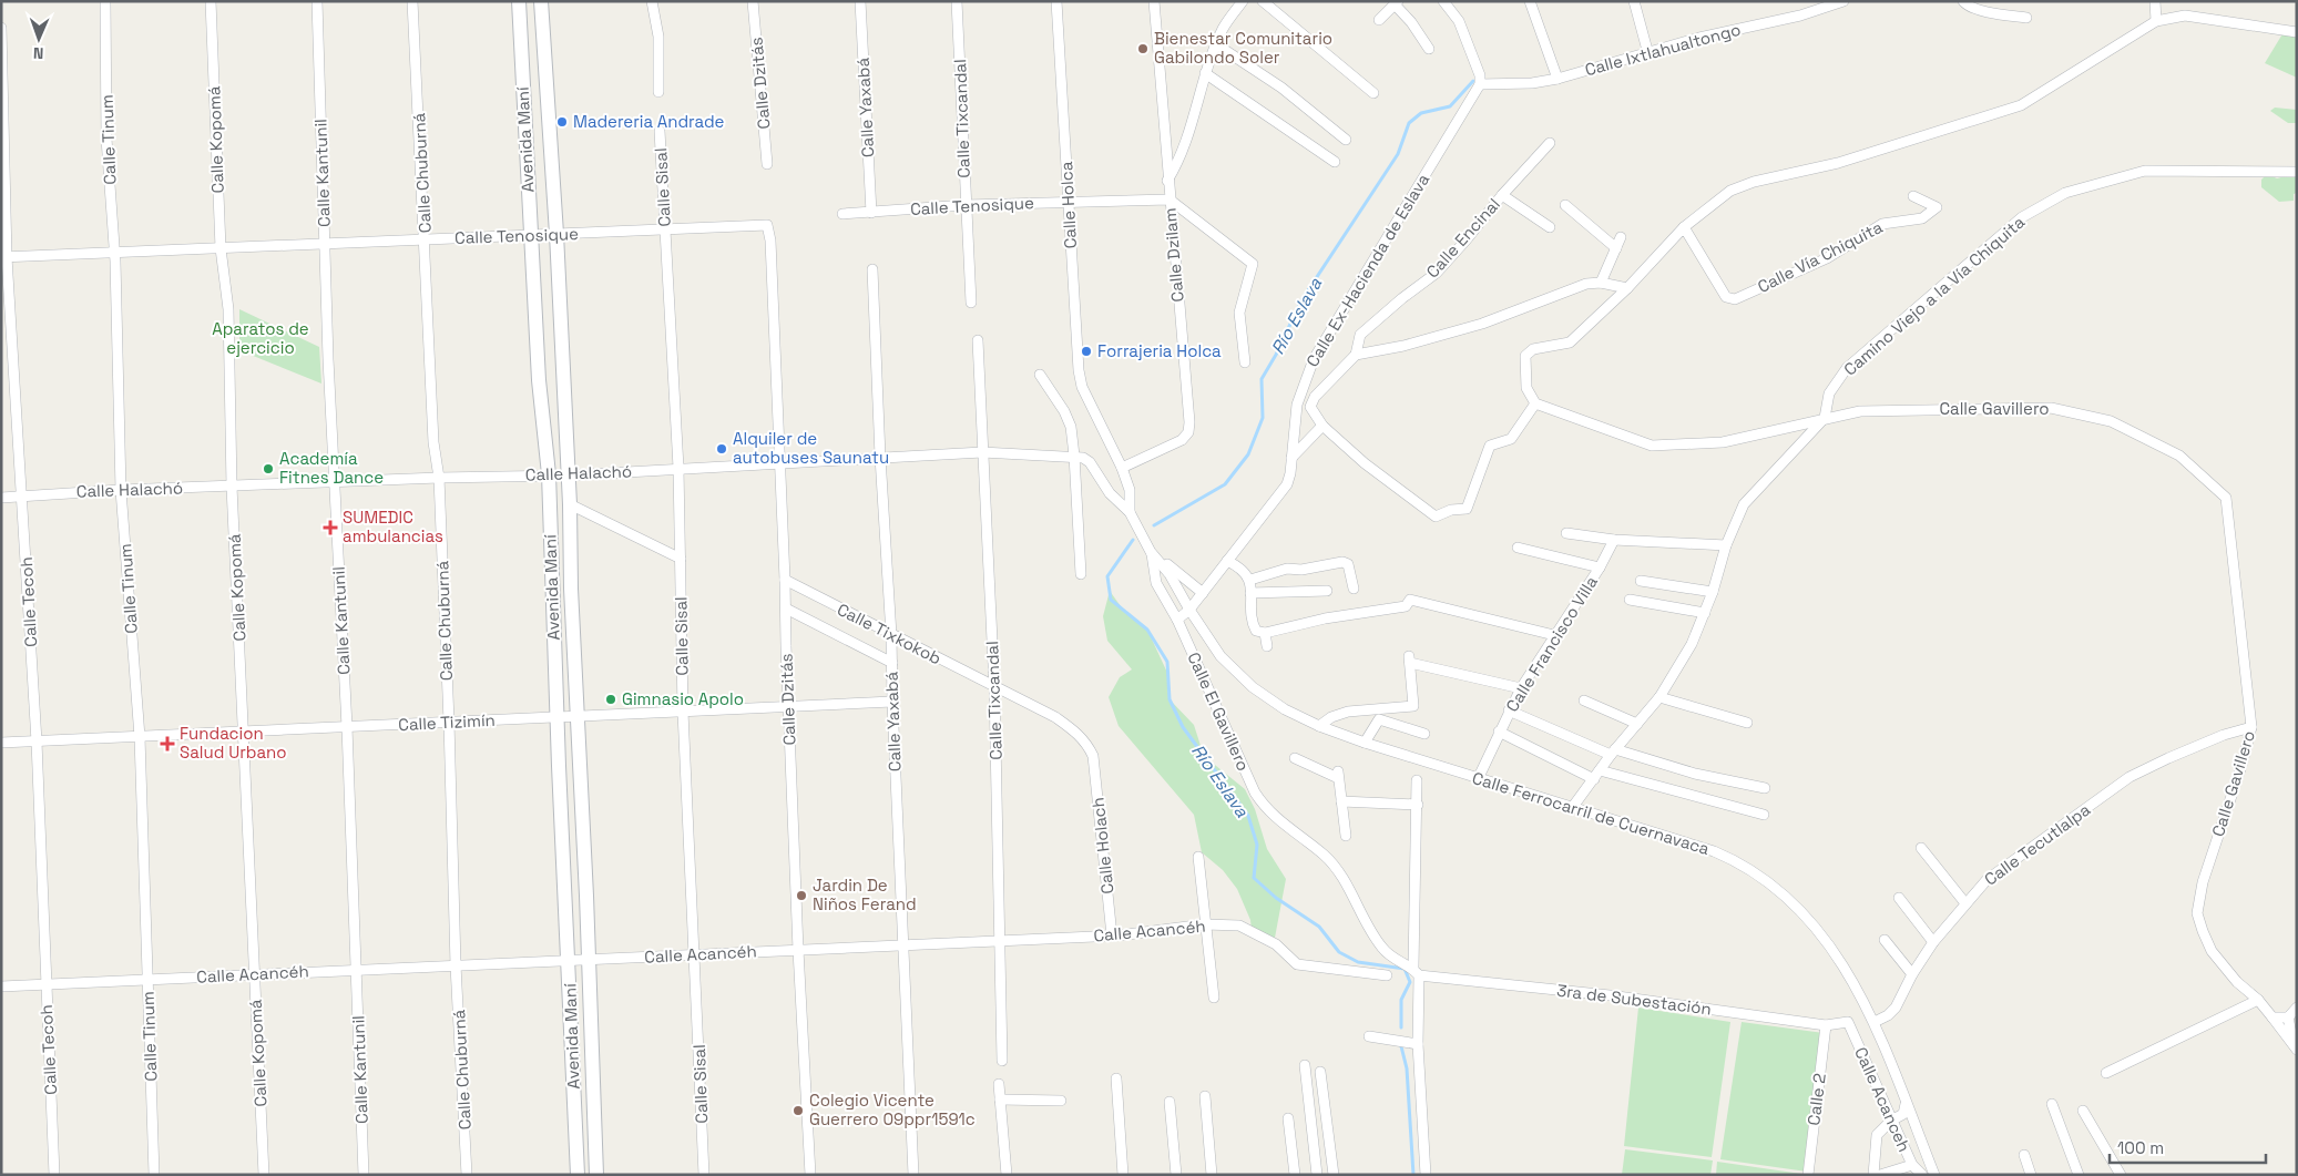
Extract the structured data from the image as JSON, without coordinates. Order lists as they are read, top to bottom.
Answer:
{
  "streets": {
    "street": [
      "Calle Ixtlahualtongo",
      "Calle Dzitás",
      "Calle Yaxabá",
      "Calle Tixcandal",
      "Calle Tinum",
      "Calle Kopomá",
      "Avenida Maní",
      "Calle Kantunil",
      "Calle Chuburná",
      "Calle Sisal",
      "Calle Holca",
      "Calle Tenosique",
      "Calle Encinal",
      "Calle Dzilam",
      "Calle Vía Chiquita",
      "Calle Ex-Hacienda de Eslava",
      "Camino Viejo a la Vía Chiquita",
      "Calle Gavillero",
      "Calle Halachó",
      "Calle Tecoh",
      "Calle Tixkokob",
      "Calle Francisco Villa",
      "Calle El Gavillero",
      "Calle Tizimín",
      "Calle Ferrocarril de Cuernavaca",
      "Calle Tecutlalpa",
      "Calle Holach",
      "Calle Acancéh",
      "3ra de Subestación",
      "Calle 2",
      "Calle Acanceh"
    ]
  },
  "crossings": [
    ["Calle Ixtlahualtongo", "Calle Ex-Hacienda de Eslava"],
    ["Calle Dzitás", "Calle Tenosique"],
    ["Calle Dzitás", "Calle Halachó"],
    ["Calle Dzitás", "Calle Tixkokob"],
    ["Calle Dzitás", "Calle Tizimín"],
    ["Calle Dzitás", "Calle Acancéh"],
    ["Calle Yaxabá", "Calle Tenosique"],
    ["Calle Yaxabá", "Calle Halachó"],
    ["Calle Yaxabá", "Calle Tixkokob"],
    ["Calle Yaxabá", "Calle Tizimín"],
    ["Calle Yaxabá", "Calle Acancéh"],
    ["Calle Tixcandal", "Calle Tenosique"],
    ["Calle Tixcandal", "Calle Halachó"],
    ["Calle Tixcandal", "Calle Tixkokob"],
    ["Calle Tixcandal", "Calle Acancéh"],
    ["Calle Tinum", "Calle Tenosique"],
    ["Calle Tinum", "Calle Halachó"],
    ["Calle Tinum", "Calle Tizimín"],
    ["Calle Tinum", "Calle Acancéh"],
    ["Calle Kopomá", "Calle Tenosique"],
    ["Calle Kopomá", "Calle Halachó"],
    ["Calle Kopomá", "Calle Tizimín"],
    ["Calle Kopomá", "Calle Acancéh"],
    ["Avenida Maní", "Calle Tenosique"],
    ["Avenida Maní", "Calle Halachó"],
    ["Avenida Maní", "Calle Tizimín"],
    ["Avenida Maní", "Calle Acancéh"],
    ["Calle Kantunil", "Calle Tenosique"],
    ["Calle Kantunil", "Calle Halachó"],
    ["Calle Kantunil", "Calle Tizimín"],
    ["Calle Kantunil", "Calle Acancéh"],
    ["Calle Chuburná", "Calle Tenosique"],
    ["Calle Chuburná", "Calle Halachó"],
    ["Calle Chuburná", "Calle Tizimín"],
    ["Calle Chuburná", "Calle Acancéh"],
    ["Calle Sisal", "Calle Tenosique"],
    ["Calle Sisal", "Calle Halachó"],
    ["Calle Sisal", "Calle Tizimín"],
    ["Calle Sisal", "Calle Acancéh"],
    ["Calle Holca", "Calle Tenosique"],
    ["Calle Holca", "Calle Dzilam"],
    ["Calle Tenosique", "Calle Dzilam"],
    ["Calle Tenosique", "Calle Tecoh"],
    ["Calle Ex-Hacienda de Eslava", "Calle El Gavillero"],
    ["Calle Ex-Hacienda de Eslava", "Calle Ferrocarril de Cuernavaca"],
    ["Camino Viejo a la Vía Chiquita", "Calle Gavillero"],
    ["Calle Gavillero", "Calle Tecutlalpa"],
    ["Calle Halachó", "Calle Tecoh"],
    ["Calle Tecoh", "Calle Tizimín"],
    ["Calle Tecoh", "Calle Acancéh"],
    ["Calle Tixkokob", "Calle Holach"],
    ["Calle Francisco Villa", "Calle Ferrocarril de Cuernavaca"],
    ["Calle El Gavillero", "Calle Ferrocarril de Cuernavaca"],
    ["Calle El Gavillero", "3ra de Subestación"],
    ["Calle Ferrocarril de Cuernavaca", "Calle Tecutlalpa"],
    ["Calle Holach", "Calle Acancéh"],
    ["3ra de Subestación", "Calle 2"],
    ["3ra de Subestación", "Calle Acanceh"]
  ],
  "water": ["Río Eslava"],
  "parks": ["Aparatos de ejercicio"],
  "places": {
    "other": [
      "Bienestar Comunitario Gabilondo Soler",
      "Madereria Andrade",
      "Forrajeria Holca",
      "Alquiler de autobuses Saunatu",
      "Academía Fitnes Dance",
      "Gimnasio Apolo",
      "Jardin De Niños Ferand",
      "Colegio Vicente Guerrero 09ppr1591c"
    ],
    "health": ["SUMEDIC ambulancias", "Fundacion Salud Urbano"]
  },
  "scale_bar": "100 m",
  "north": "bottom"
}
